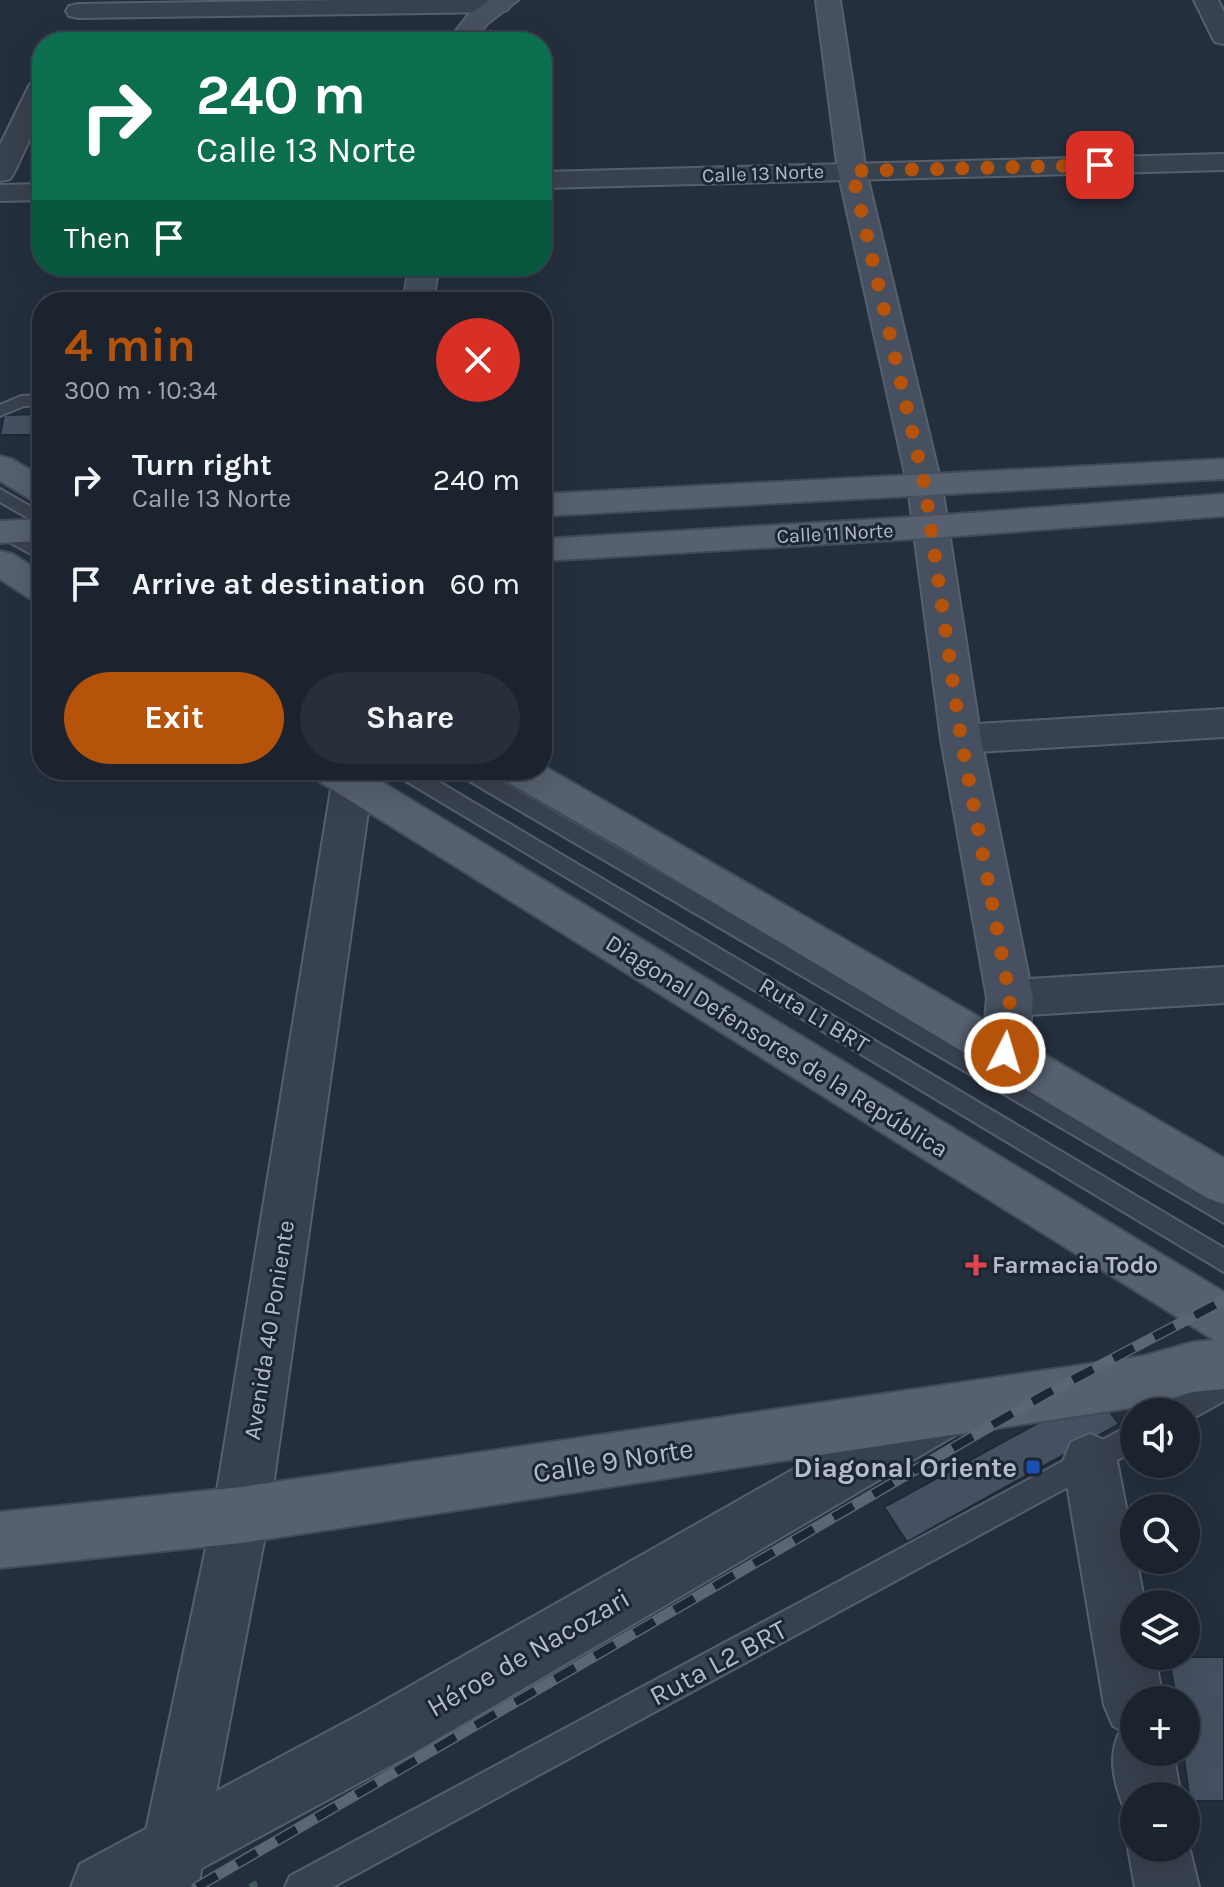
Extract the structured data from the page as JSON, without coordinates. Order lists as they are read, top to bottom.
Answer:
{
  "streets": {
    "main road": ["Calle 11 Norte", "Diagonal Defensores de la República", "Calle 9 Norte"],
    "street": ["Calle 13 Norte", "Avenida 40 Poniente", "Héroe de Nacozari"],
    "lane": ["Ruta L1 BRT", "Ruta L2 BRT"]
  },
  "crossings": [
    ["Avenida 40 Poniente", "Calle 9 Norte"],
    ["Avenida 40 Poniente", "Héroe de Nacozari"],
    ["Calle 9 Norte", "Héroe de Nacozari"]
  ],
  "places": {
    "health": ["Farmacia Todo"],
    "transit": ["Diagonal Oriente"]
  },
  "page": {
    "turn": ["240 m", "Calle 13 Norte"],
    "then": "Then",
    "heading": ["4 min", "300 m · 10:34"],
    "list": [
      {
        "name": "Turn right",
        "note": "Calle 13 Norte",
        "value": "240 m"
      },
      {
        "name": "Arrive at destination",
        "value": "60 m"
      }
    ],
    "buttons": ["Exit", "Share"],
    "map_buttons": ["+", "−"]
  }
}
